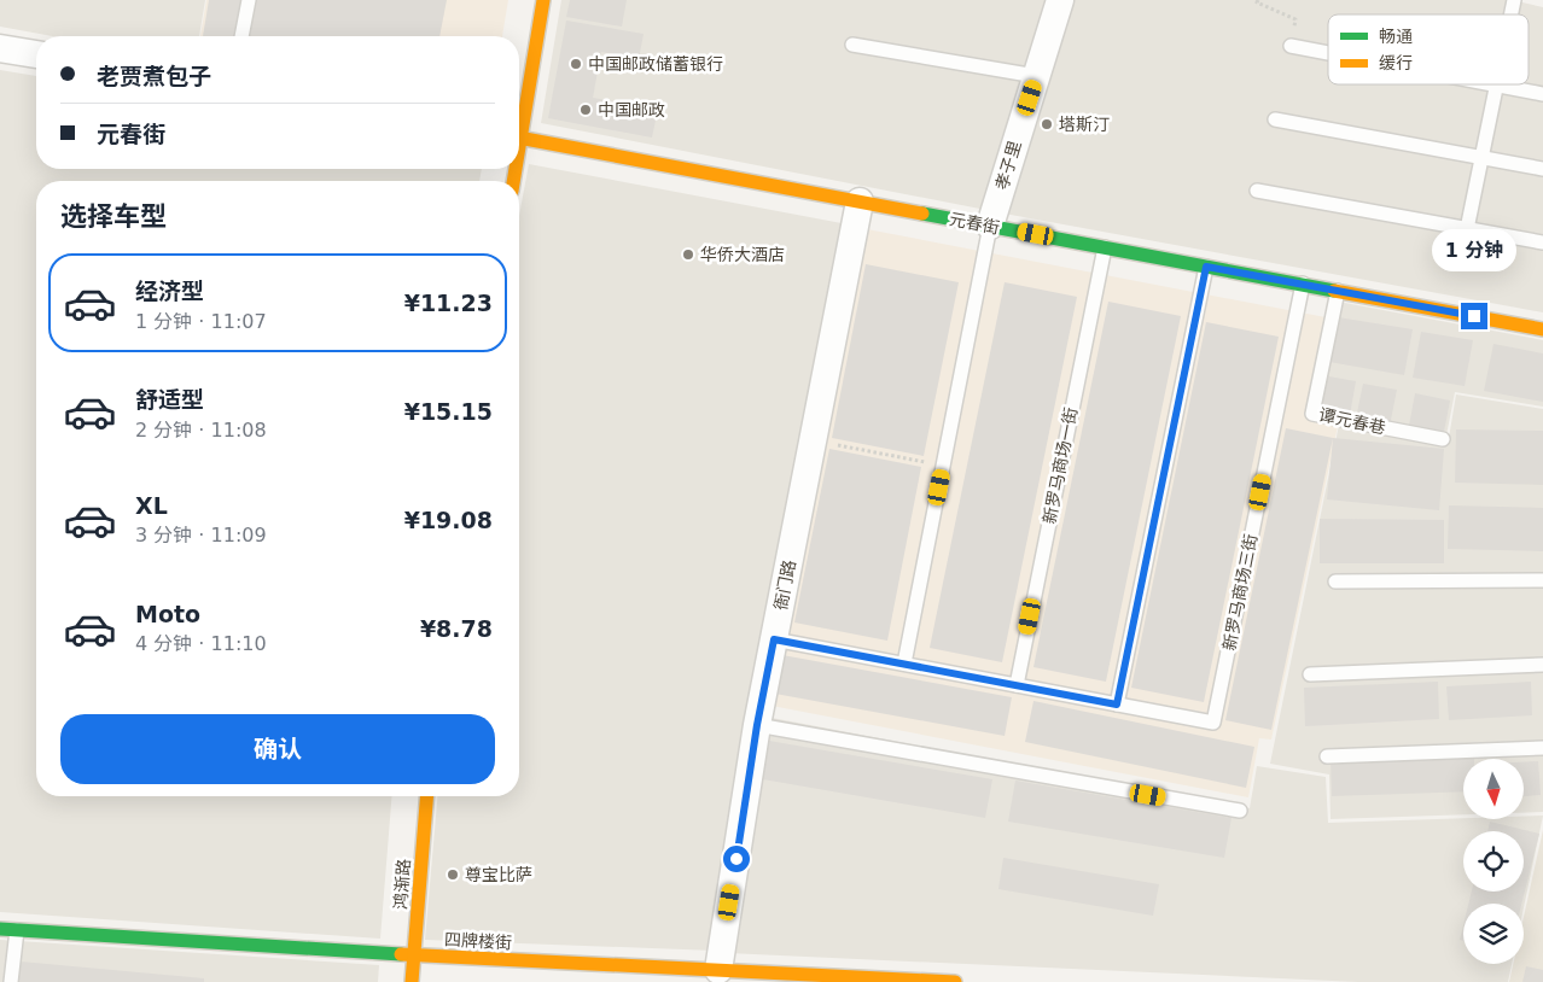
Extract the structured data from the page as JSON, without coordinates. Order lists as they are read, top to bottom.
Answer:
{
  "streets": {
    "street": [
      "孝子里",
      "元春街",
      "衙门路",
      "鸿渐路",
      "四牌楼街"
    ],
    "lane": ["谭元春巷", "新罗马商场一街", "新罗马商场三街"]
  },
  "crossings": [
    ["孝子里", "元春街"],
    ["元春街", "谭元春巷"],
    ["元春街", "新罗马商场一街"],
    ["元春街", "衙门路"],
    ["元春街", "新罗马商场三街"],
    ["衙门路", "四牌楼街"],
    ["鸿渐路", "四牌楼街"]
  ],
  "places": [
    "中国邮政储蓄银行",
    "中国邮政",
    "塔斯汀",
    "华侨大酒店",
    "尊宝比萨"
  ],
  "legend": ["畅通", "缓行"],
  "north": "bottom",
  "page": {
    "banner": ["老贾煮包子", "元春街"],
    "heading": "选择车型",
    "bubble": "1 分钟",
    "list": [
      {
        "name": "经济型",
        "note": "1 分钟 · 11:07",
        "value": "¥11.23"
      },
      {
        "name": "舒适型",
        "note": "2 分钟 · 11:08",
        "value": "¥15.15"
      },
      {
        "name": "XL",
        "note": "3 分钟 · 11:09",
        "value": "¥19.08"
      },
      {
        "name": "Moto",
        "note": "4 分钟 · 11:10",
        "value": "¥8.78"
      }
    ],
    "buttons": "确认"
  }
}
